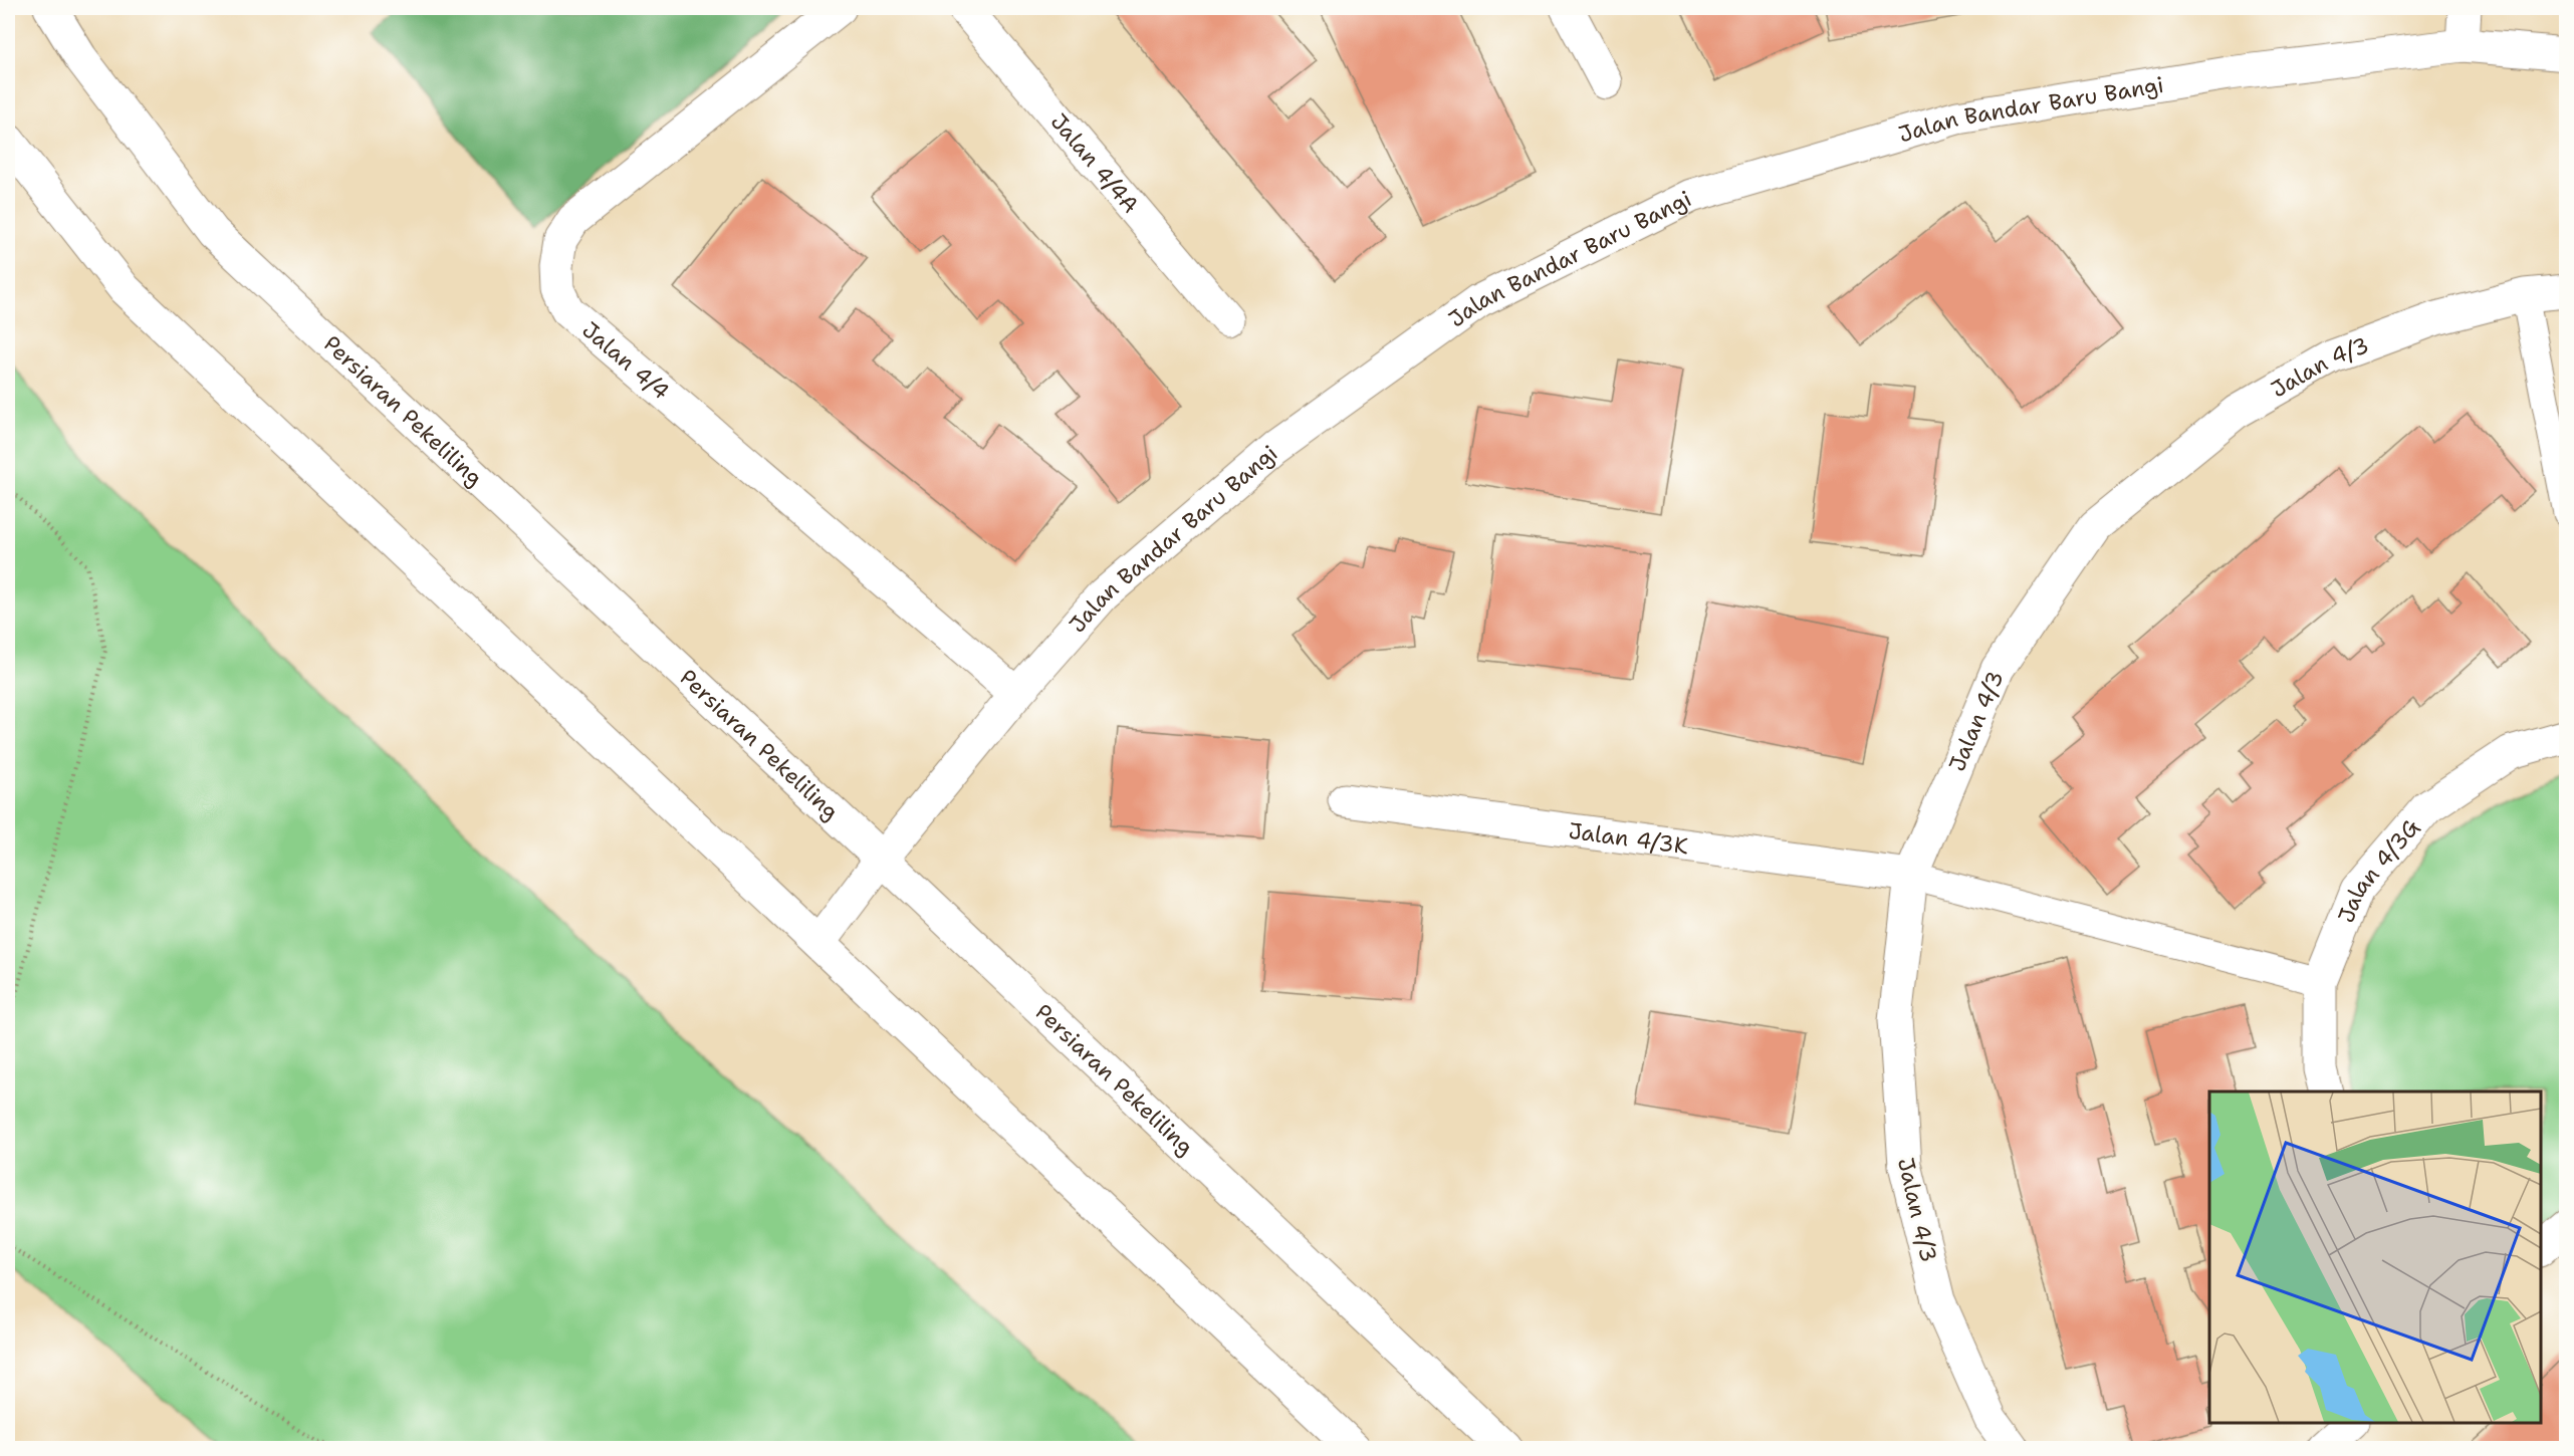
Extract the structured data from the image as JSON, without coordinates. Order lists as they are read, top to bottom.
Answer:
{
  "streets": {
    "street": [
      "Jalan Bandar Baru Bangi",
      "Jalan 4/4A",
      "Jalan 4/4",
      "Jalan 4/3",
      "Persiaran Pekeliling",
      "Jalan 4/3K",
      "Jalan 4/3G"
    ]
  },
  "crossings": [
    ["Jalan Bandar Baru Bangi", "Jalan 4/4"],
    ["Jalan Bandar Baru Bangi", "Persiaran Pekeliling"],
    ["Jalan 4/3", "Jalan 4/3K"]
  ]
}
